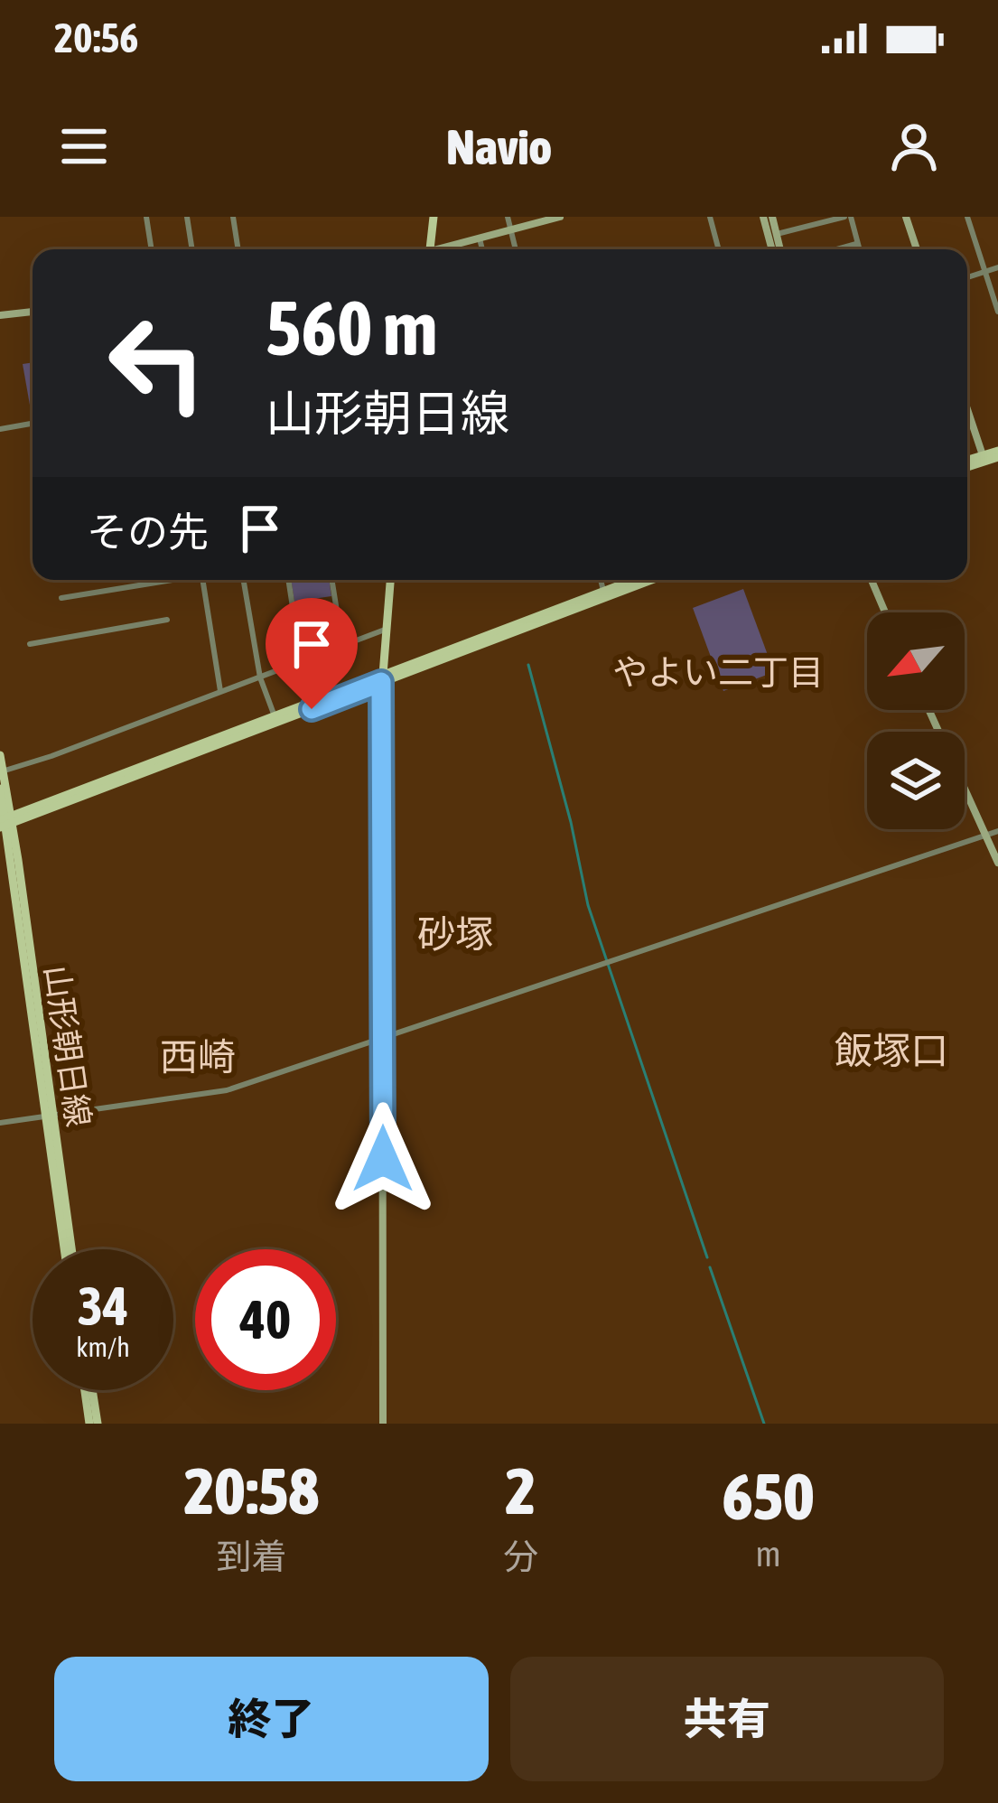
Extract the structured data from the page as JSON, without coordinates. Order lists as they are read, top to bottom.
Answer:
{
  "streets": {
    "main road": ["山形朝日線"]
  },
  "districts": [
    "やよい二丁目",
    "砂塚",
    "飯塚口",
    "西崎"
  ],
  "north": "bottom left",
  "page": {
    "status": "20:56",
    "header": "Navio",
    "turn": ["560 m", "山形朝日線"],
    "then": "その先",
    "speed": "34 km/h",
    "limit": "40",
    "eta": [
      "20:58",
      "到着",
      "2",
      "分",
      "650",
      "m"
    ],
    "buttons": ["終了", "共有"]
  }
}
